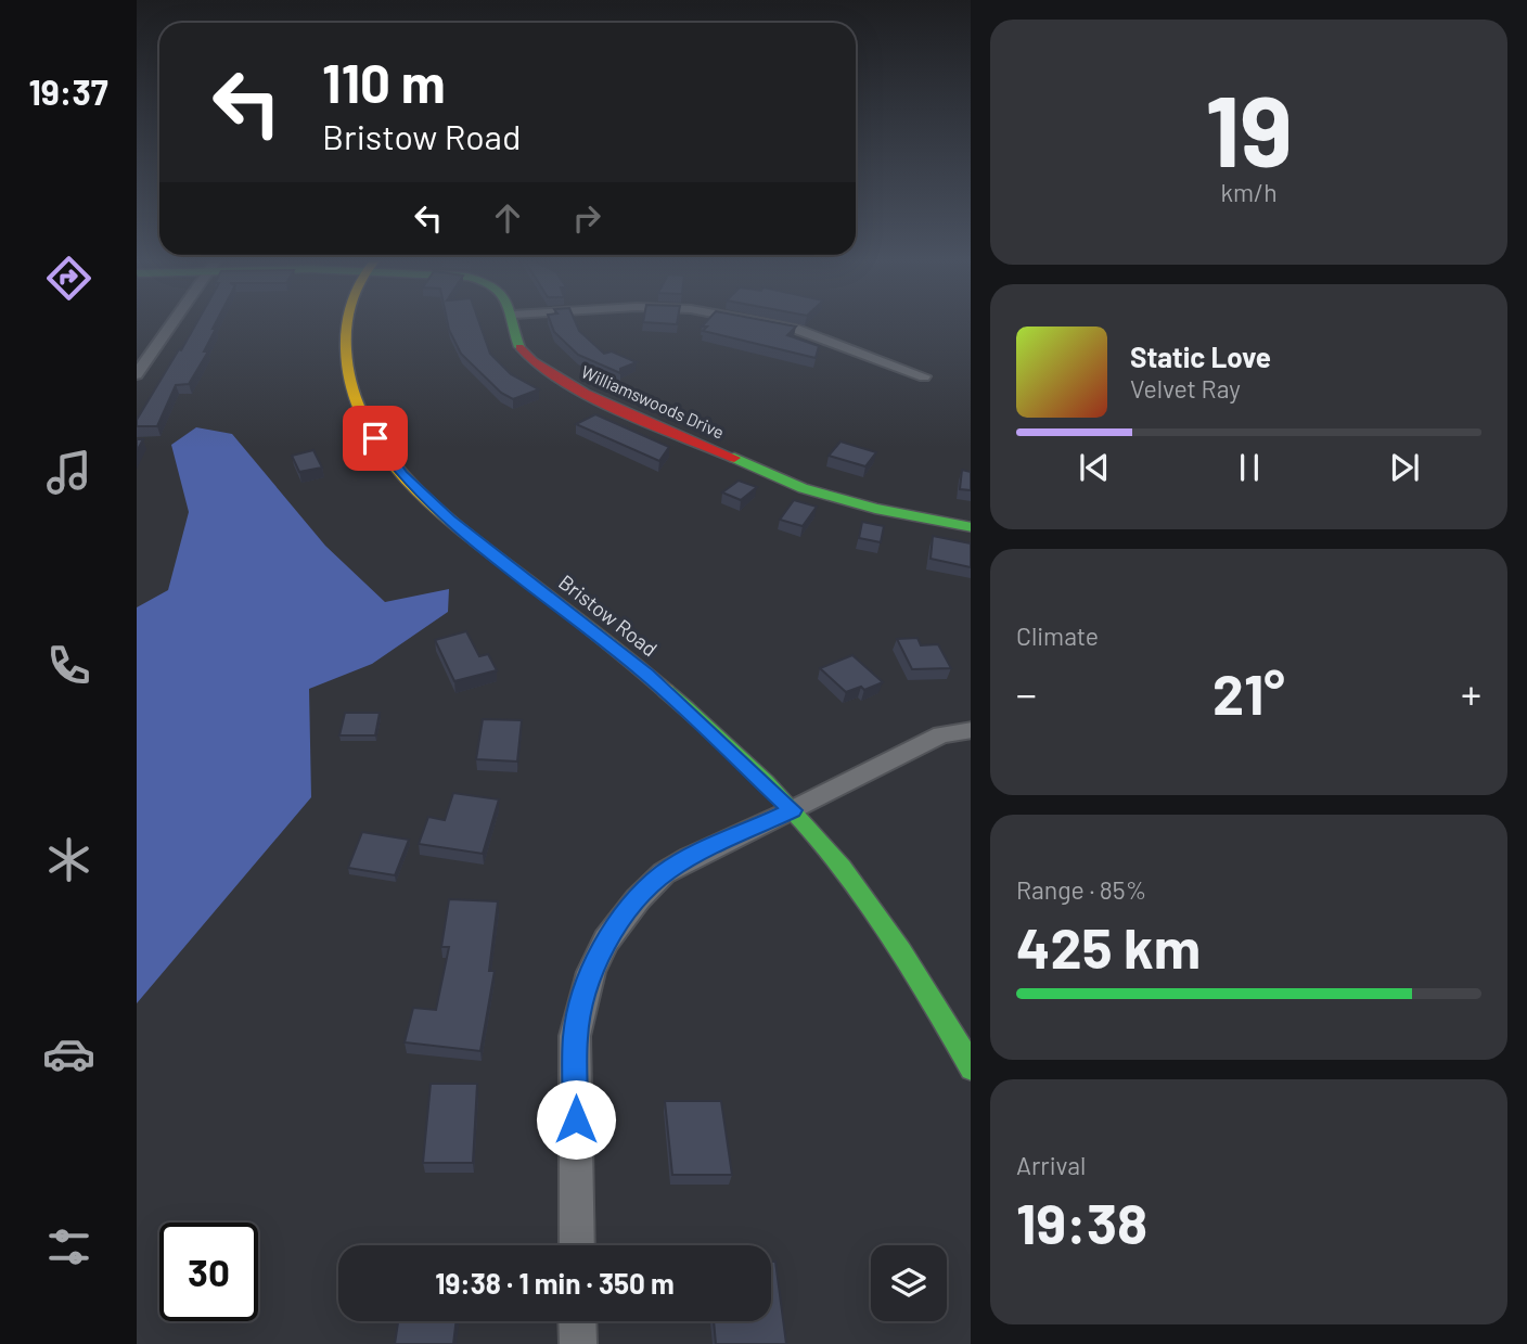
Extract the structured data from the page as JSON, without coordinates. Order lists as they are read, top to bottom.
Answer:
{
  "streets": {
    "street": ["Williamswoods Drive", "Bristow Road"]
  },
  "page": {
    "tabs": "19:37",
    "tile": [
      ["19", "km/h"],
      "Climate",
      ["Range · 85%", "425 km"],
      ["Arrival", "19:38"]
    ],
    "turn": ["110 m", "Bristow Road"],
    "song": ["Static Love", "Velvet Ray"],
    "heat": ["−", "21°", "+"],
    "limit": "30",
    "trip": "19:38 · 1 min · 350 m"
  }
}
